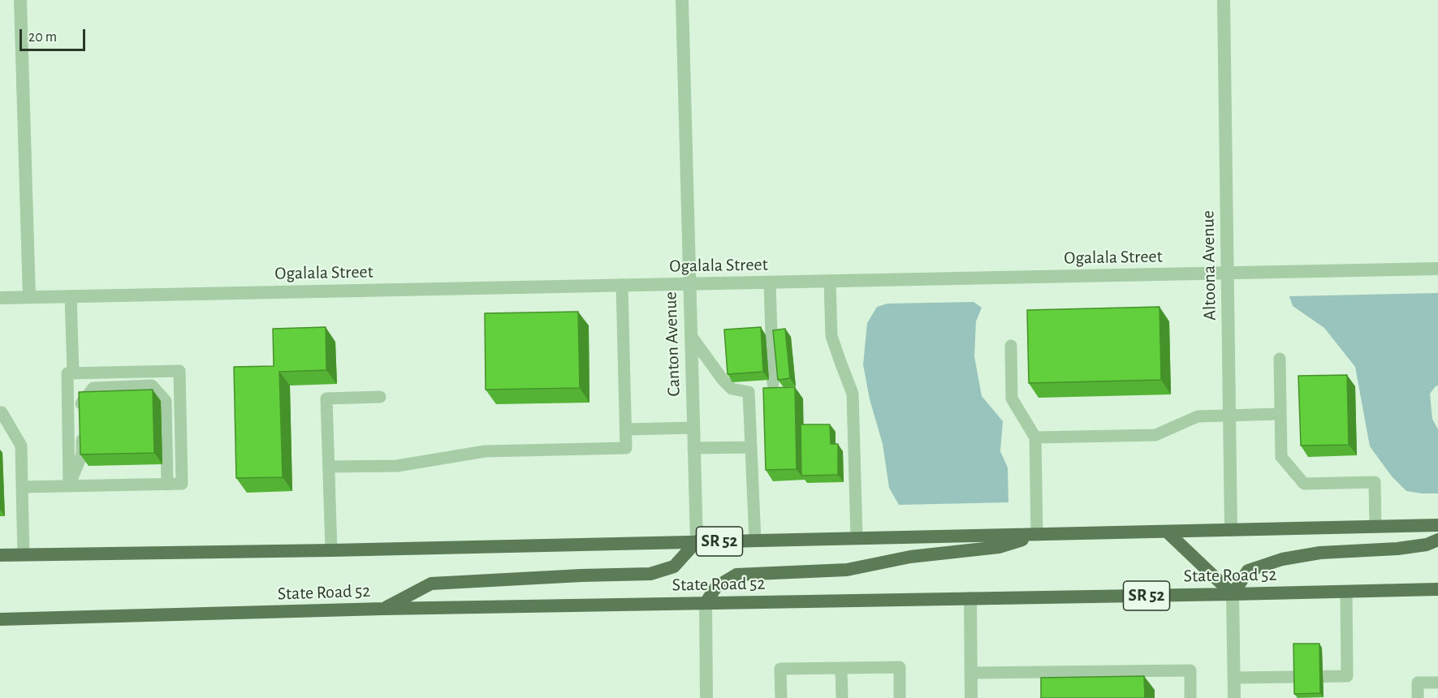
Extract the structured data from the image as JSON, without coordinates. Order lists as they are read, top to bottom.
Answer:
{
  "streets": {
    "main road": ["SR 52", "State Road 52"],
    "street": ["Ogalala Street", "Altoona Avenue", "Canton Avenue"]
  },
  "crossings": [
    ["Ogalala Street", "Altoona Avenue"],
    ["Ogalala Street", "Canton Avenue"],
    ["Altoona Avenue", "SR 52"],
    ["Canton Avenue", "SR 52"]
  ],
  "scale_bar": "20 m"
}
